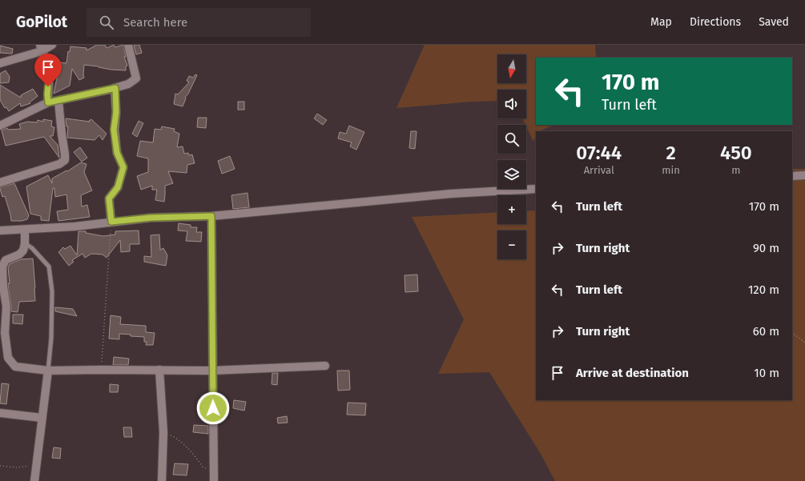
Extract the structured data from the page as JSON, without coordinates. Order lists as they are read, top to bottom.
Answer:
{
  "north": "bottom",
  "page": {
    "header": "GoPilot",
    "search": "Search here",
    "nav": ["Map", "Directions", "Saved"],
    "map_buttons": ["+", "−"],
    "turn": ["170 m", "Turn left"],
    "eta": [
      "07:44",
      "Arrival",
      "2",
      "min",
      "450",
      "m"
    ],
    "list": [
      {
        "name": "Turn left",
        "value": "170 m"
      },
      {
        "name": "Turn right",
        "value": "90 m"
      },
      {
        "name": "Turn left",
        "value": "120 m"
      },
      {
        "name": "Turn right",
        "value": "60 m"
      },
      {
        "name": "Arrive at destination",
        "value": "10 m"
      }
    ]
  }
}
